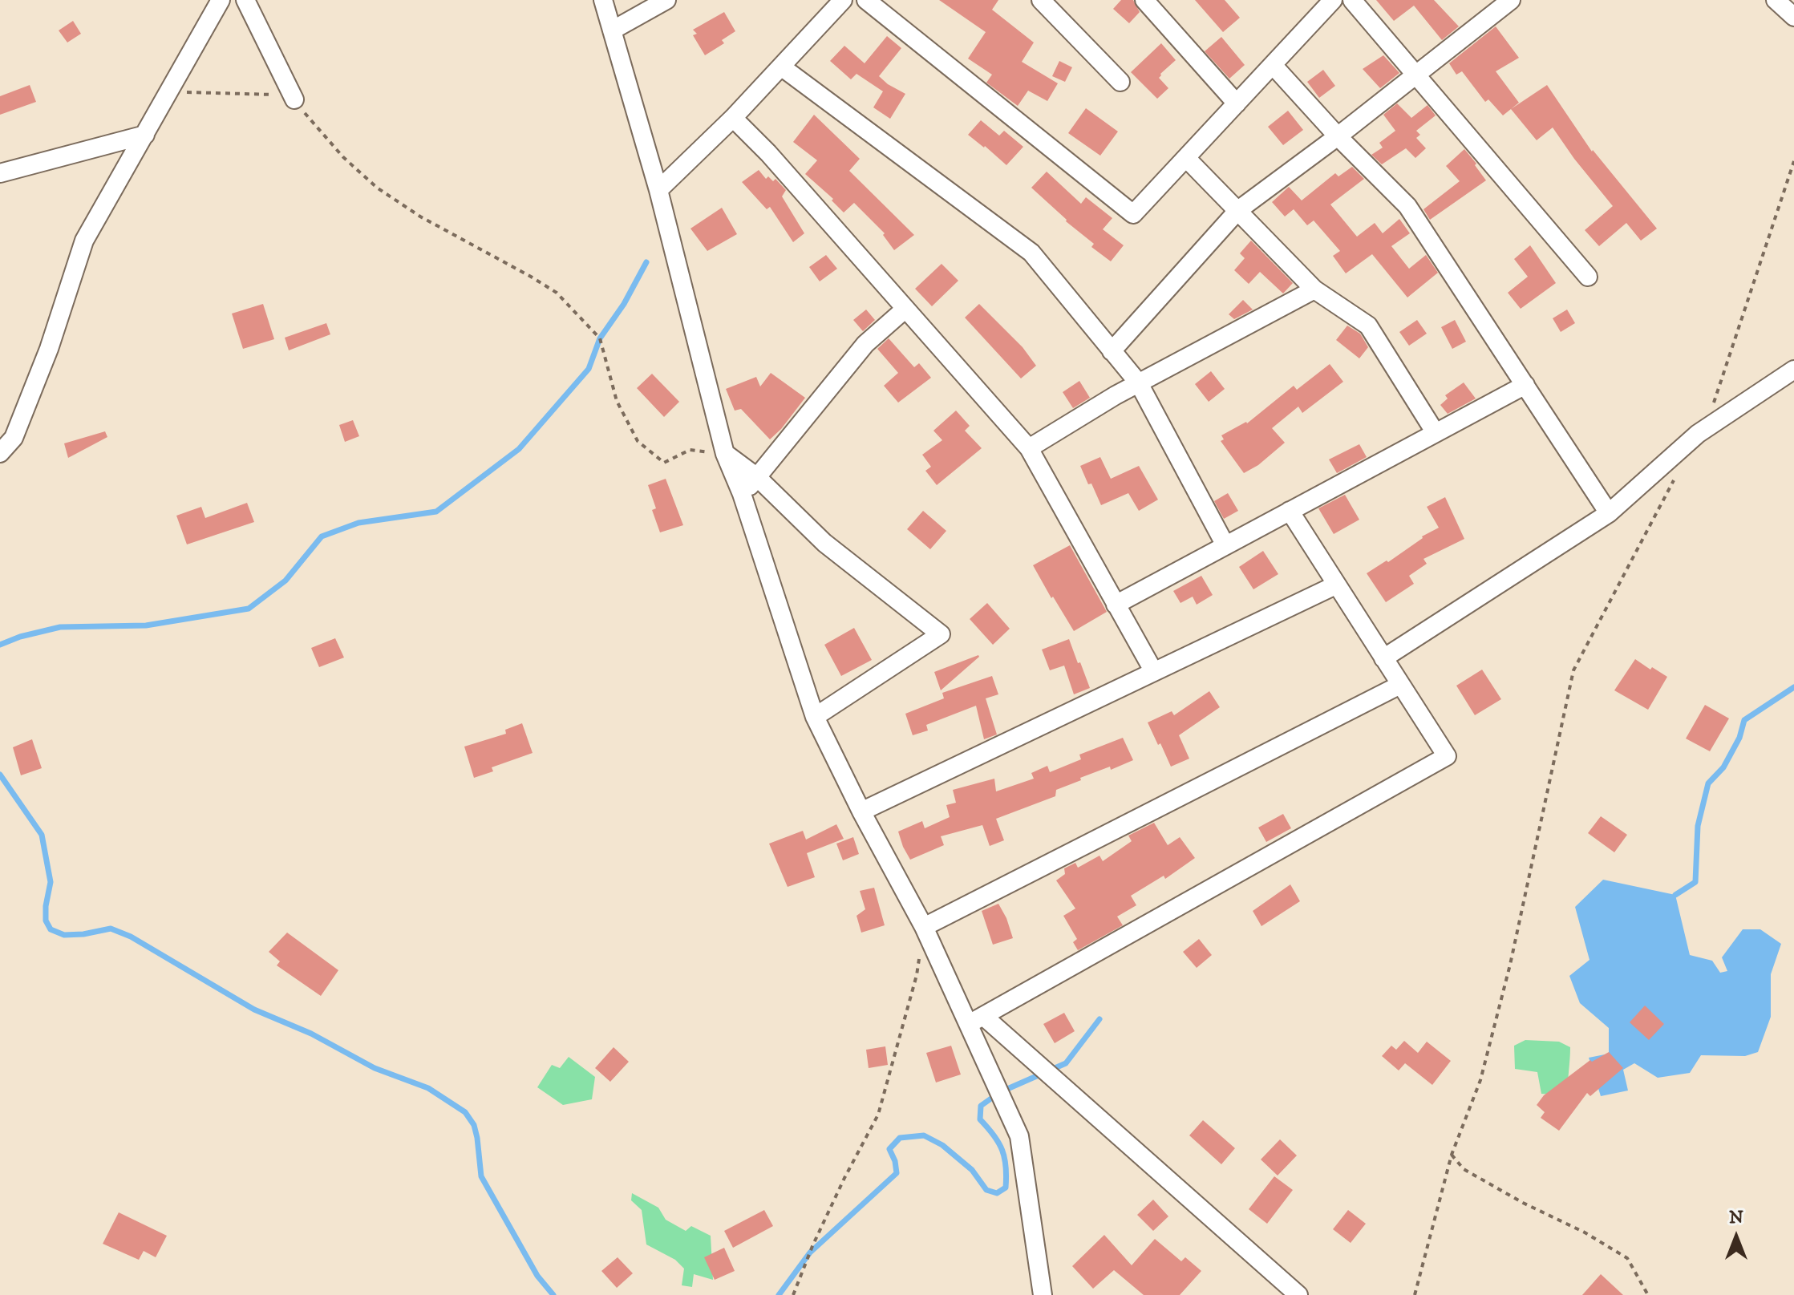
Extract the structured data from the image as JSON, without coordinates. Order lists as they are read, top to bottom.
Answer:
{
  "north": "top"
}
